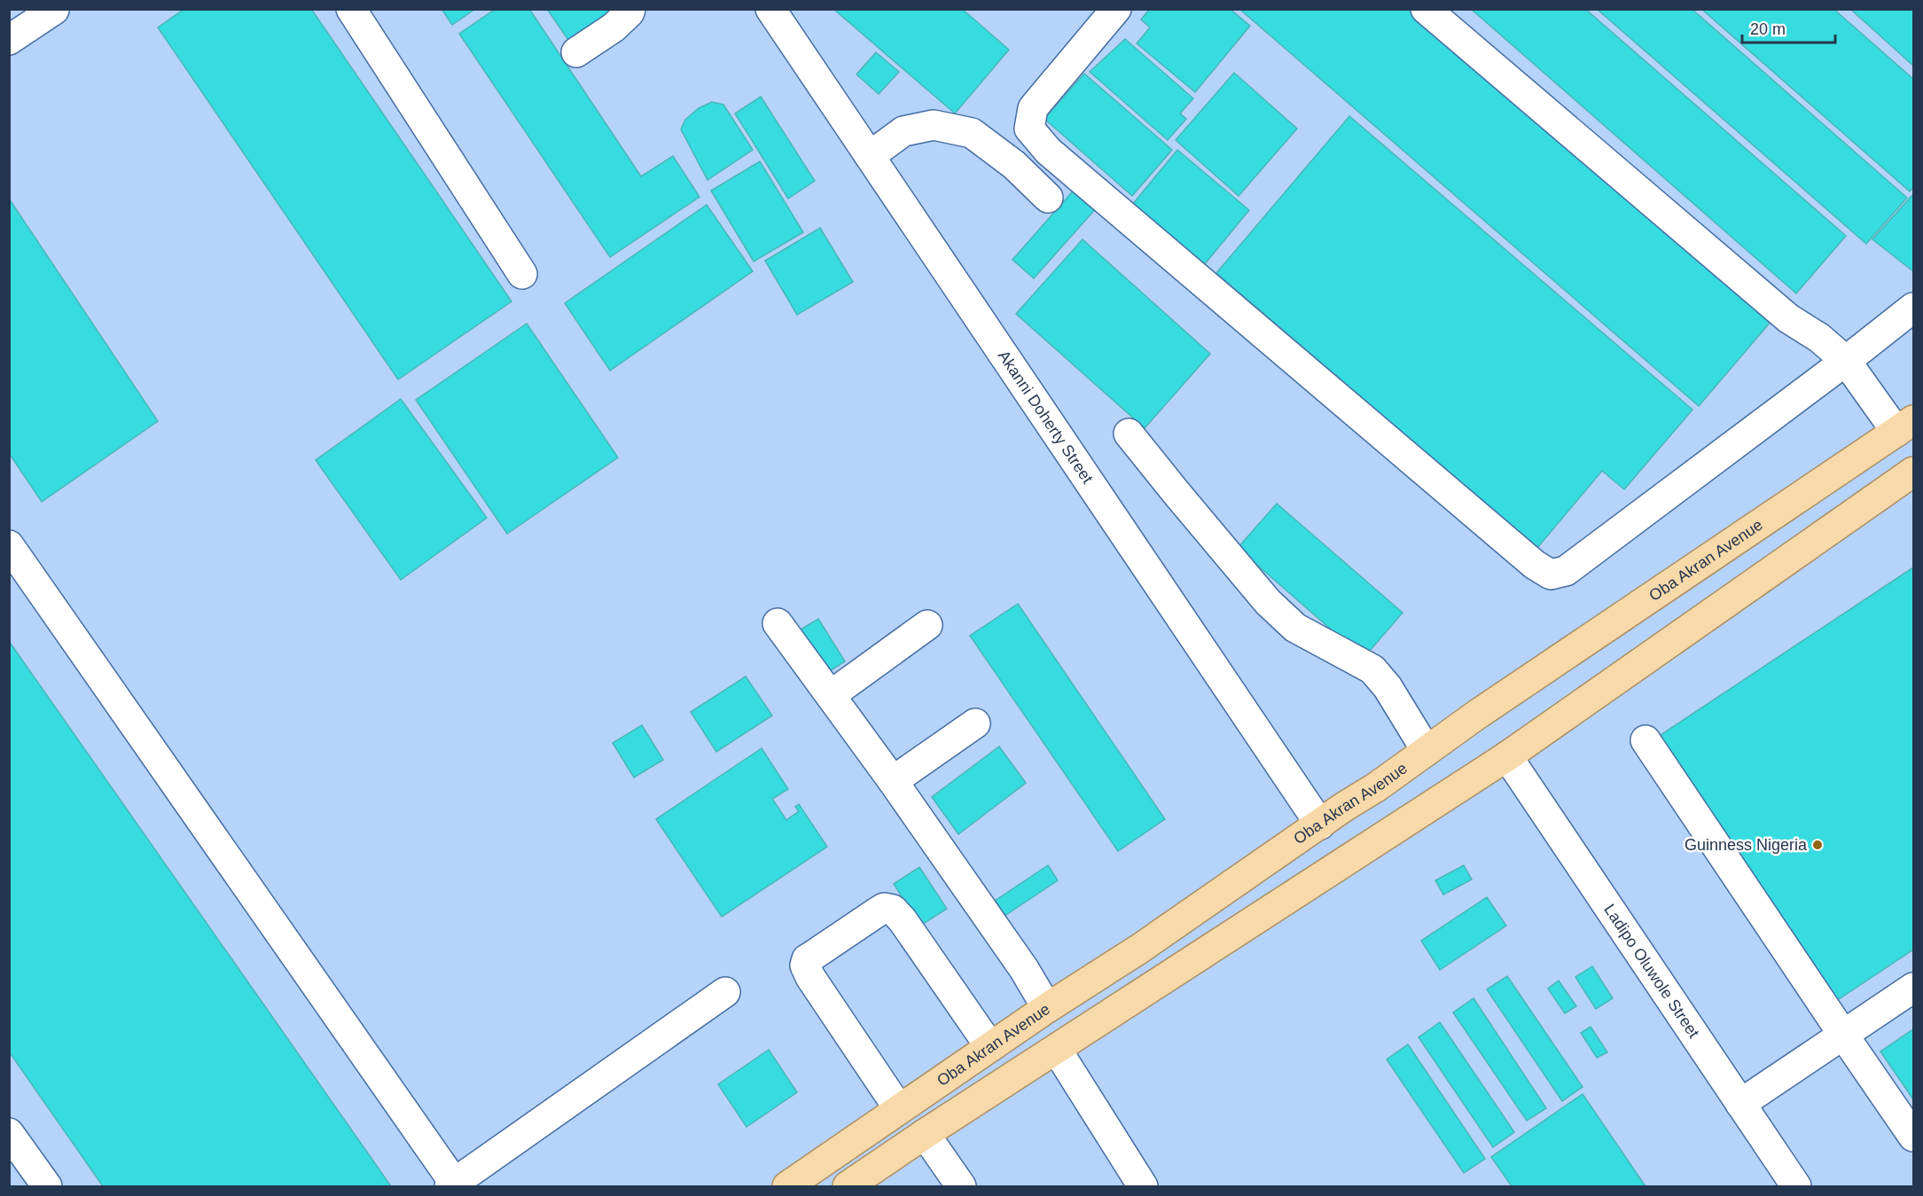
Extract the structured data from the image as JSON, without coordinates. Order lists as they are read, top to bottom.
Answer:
{
  "streets": {
    "main road": ["Oba Akran Avenue"],
    "street": ["Akanni Doherty Street", "Ladipo Oluwole Street"]
  },
  "crossings": [
    ["Akanni Doherty Street", "Oba Akran Avenue"]
  ],
  "places": ["Guinness Nigeria"],
  "scale_bar": "20 m"
}
